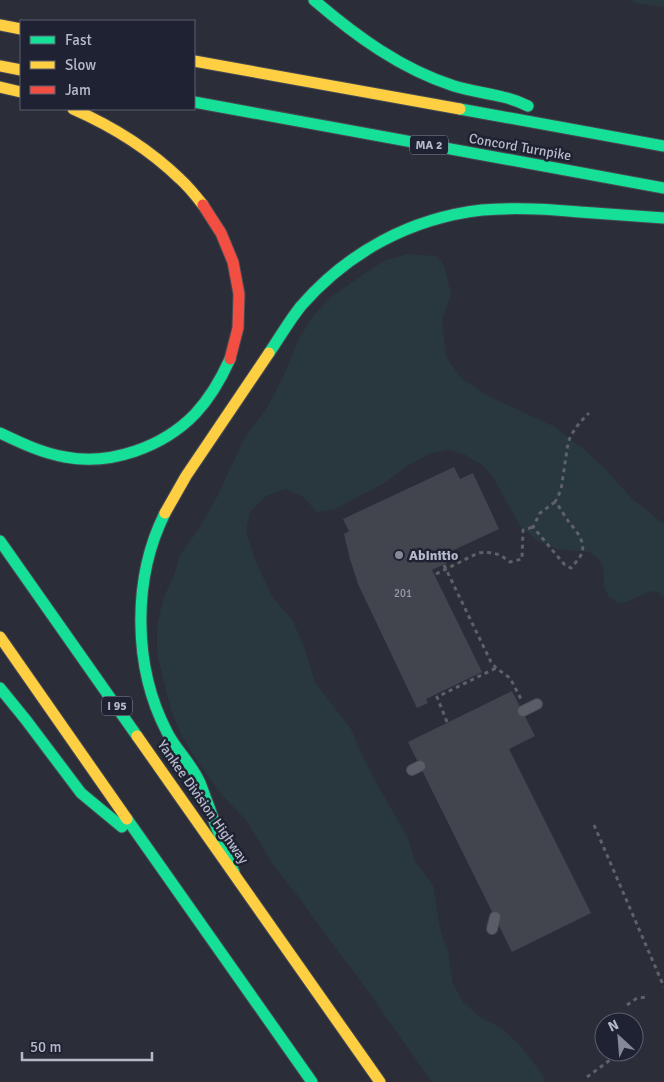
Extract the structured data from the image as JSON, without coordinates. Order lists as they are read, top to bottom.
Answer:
{
  "streets": {
    "highway": [
      "MA 2",
      "Concord Turnpike",
      "I 95",
      "Yankee Division Highway"
    ]
  },
  "places": ["AbInitio"],
  "house_numbers": ["201"],
  "legend": ["Fast", "Slow", "Jam"],
  "scale_bar": "50 m",
  "north": "top left"
}
